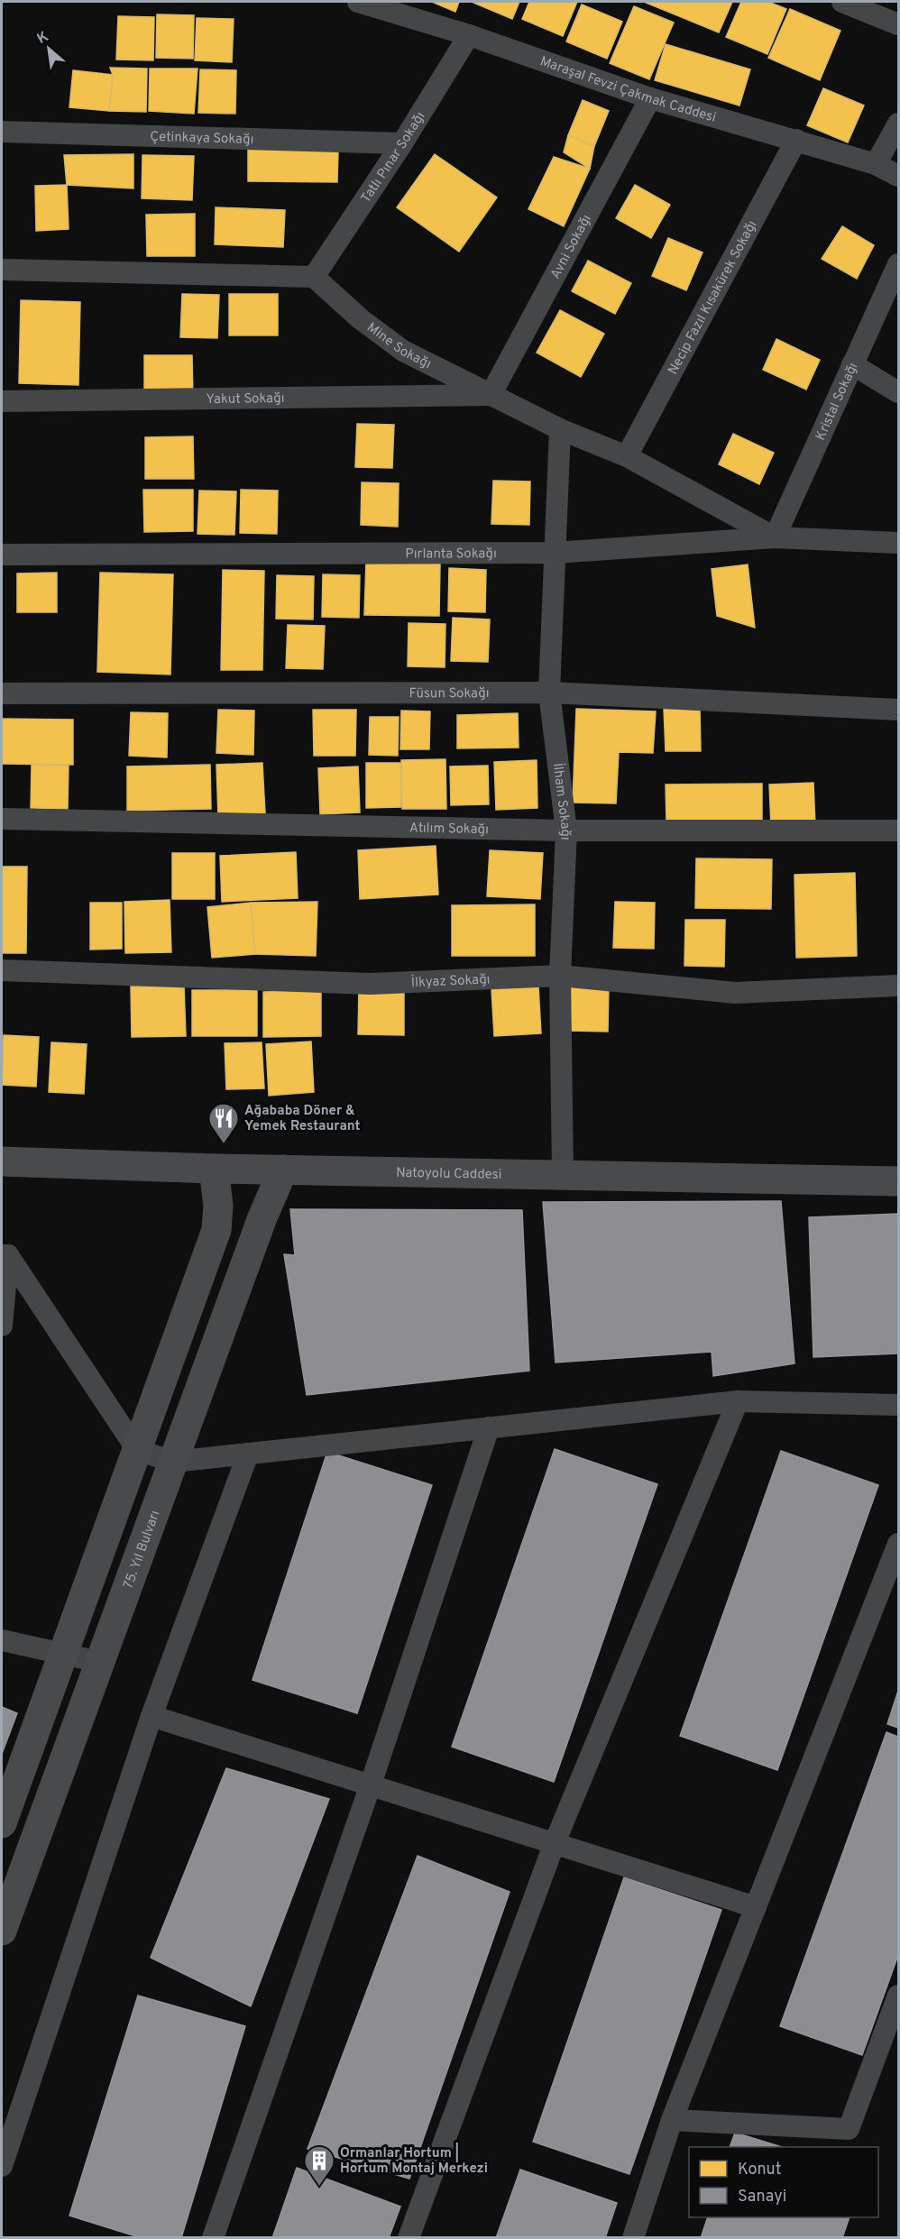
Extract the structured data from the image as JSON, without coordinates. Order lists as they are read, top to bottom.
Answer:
{
  "streets": {
    "street": [
      "Maraşal Fevzi Çakmak Caddesi",
      "Çetinkaya Sokağı",
      "Tatlı Pınar Sokağı",
      "Avni Sokağı",
      "Necip Fazıl Kısakürek Sokağı",
      "Mine Sokağı",
      "Yakut Sokağı",
      "Kristal Sokağı",
      "Pırlanta Sokağı",
      "Füsun Sokağı",
      "İlham Sokağı",
      "Atılım Sokağı",
      "İlkyaz Sokağı",
      "Natoyolu Caddesi",
      "75. Yıl Bulvarı"
    ]
  },
  "crossings": [
    ["Maraşal Fevzi Çakmak Caddesi", "Tatlı Pınar Sokağı"],
    ["Maraşal Fevzi Çakmak Caddesi", "Avni Sokağı"],
    ["Maraşal Fevzi Çakmak Caddesi", "Necip Fazıl Kısakürek Sokağı"],
    ["Çetinkaya Sokağı", "Tatlı Pınar Sokağı"],
    ["Tatlı Pınar Sokağı", "Mine Sokağı"],
    ["Avni Sokağı", "Mine Sokağı"],
    ["Avni Sokağı", "Yakut Sokağı"],
    ["Necip Fazıl Kısakürek Sokağı", "Mine Sokağı"],
    ["Mine Sokağı", "Yakut Sokağı"],
    ["Mine Sokağı", "Kristal Sokağı"],
    ["Mine Sokağı", "Pırlanta Sokağı"],
    ["Mine Sokağı", "İlham Sokağı"],
    ["Kristal Sokağı", "Pırlanta Sokağı"],
    ["Pırlanta Sokağı", "İlham Sokağı"],
    ["Füsun Sokağı", "İlham Sokağı"],
    ["İlham Sokağı", "Atılım Sokağı"],
    ["İlham Sokağı", "İlkyaz Sokağı"],
    ["İlham Sokağı", "Natoyolu Caddesi"],
    ["Natoyolu Caddesi", "75. Yıl Bulvarı"]
  ],
  "places": {
    "restaurant": ["Ağababa Döner & Yemek Restaurant"],
    "building": ["Ormanlar Hortum | Hortum Montaj Merkezi"]
  },
  "legend": ["Konut", "Sanayi"],
  "north": "top left"
}
